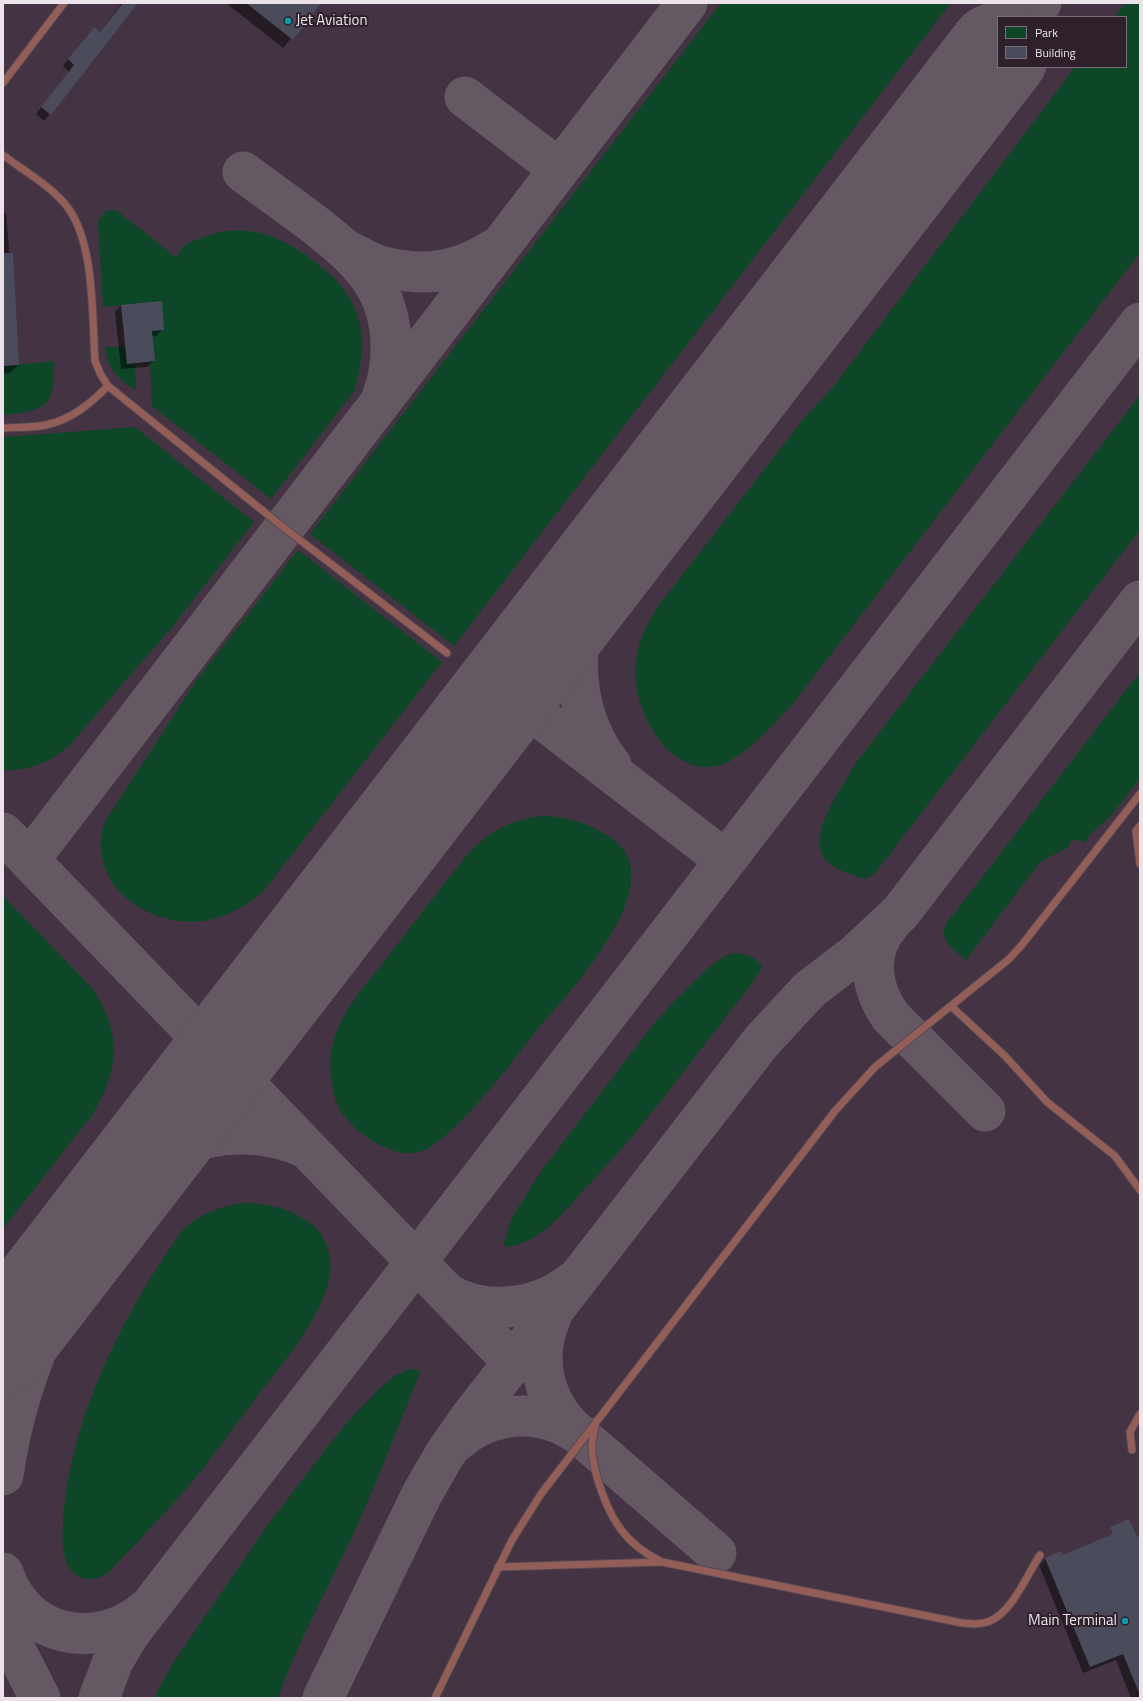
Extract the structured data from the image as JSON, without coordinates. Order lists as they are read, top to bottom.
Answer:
{
  "places": ["Jet Aviation", "Main Terminal"],
  "legend": ["Park", "Building"]
}
